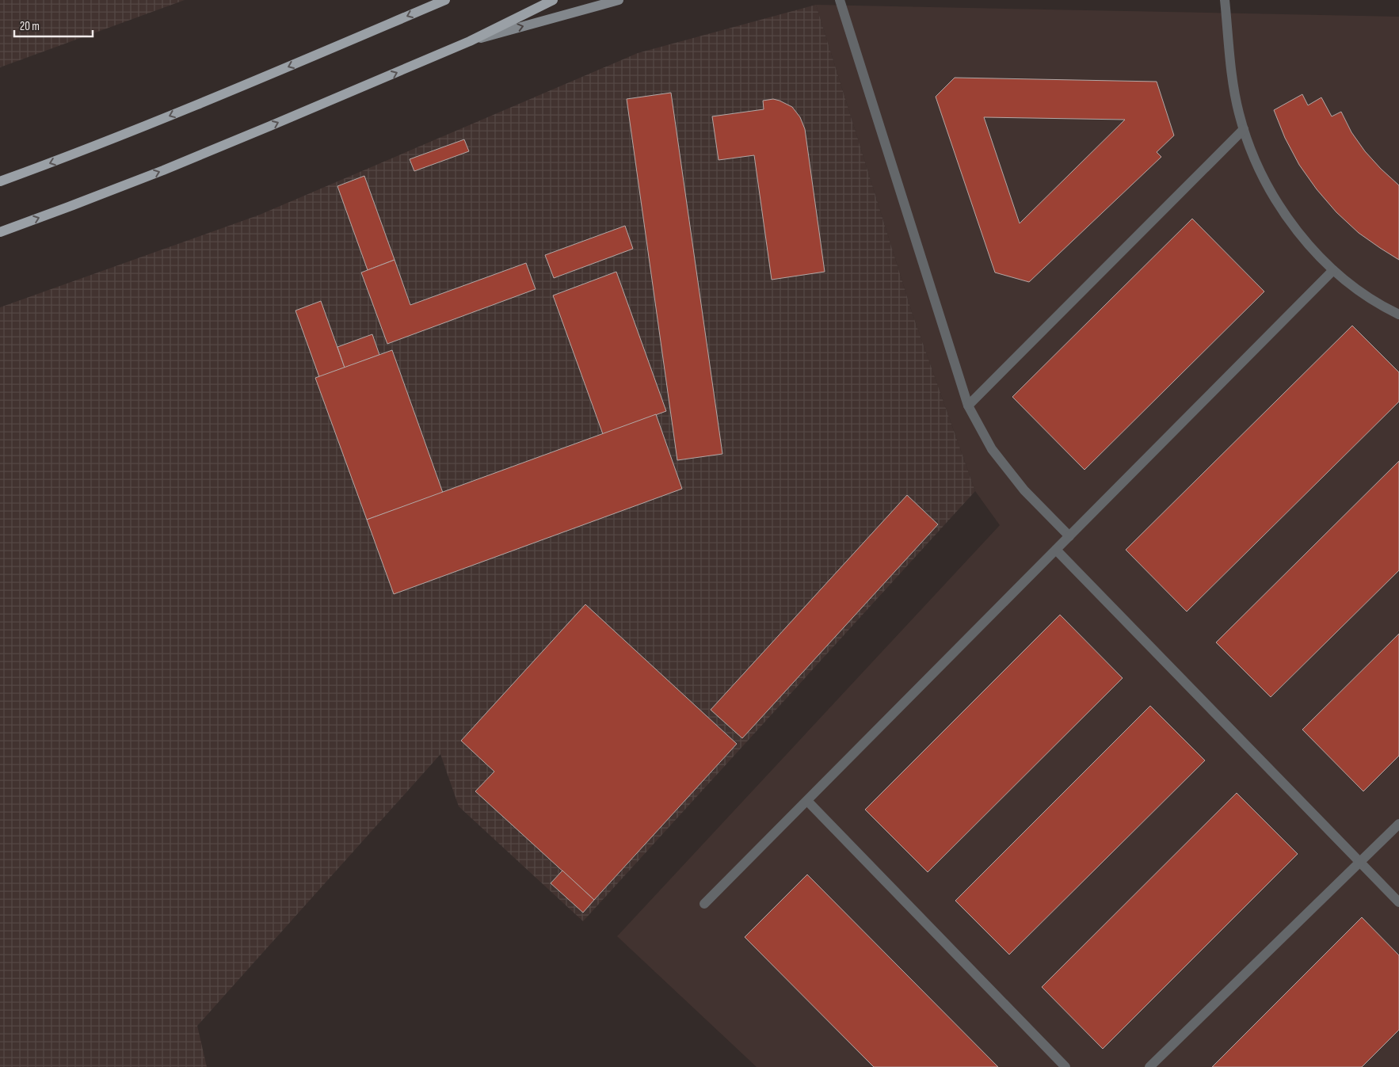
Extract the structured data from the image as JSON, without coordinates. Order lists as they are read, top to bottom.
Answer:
{
  "scale_bar": "20 m"
}
